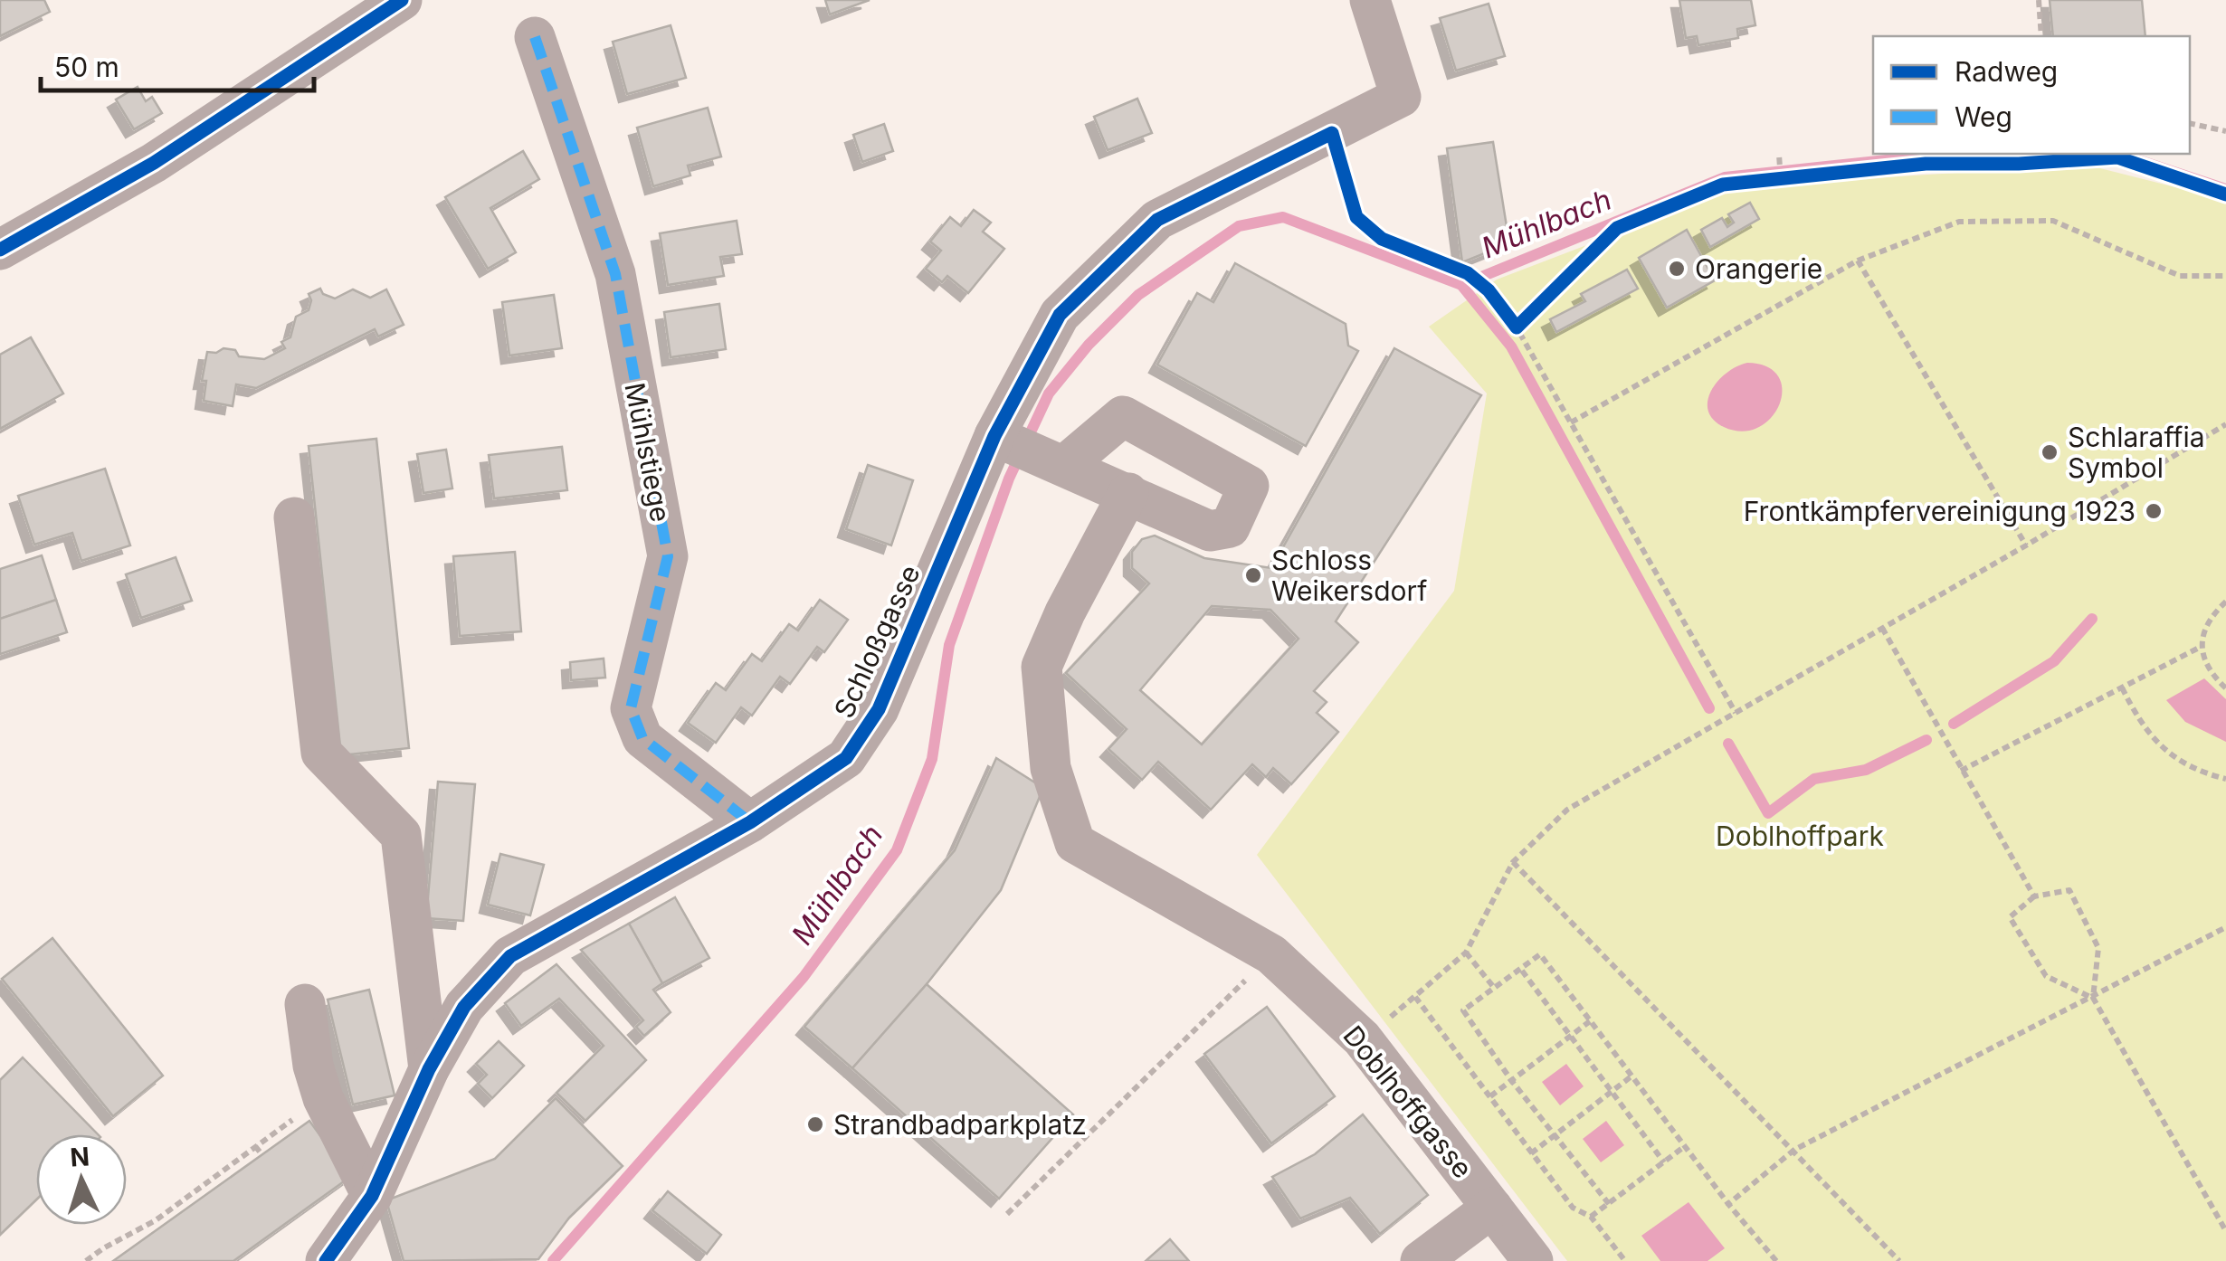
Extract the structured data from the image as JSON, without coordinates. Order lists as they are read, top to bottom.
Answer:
{
  "streets": {
    "street": ["Mühlstiege", "Schloßgasse", "Doblhoffgasse"]
  },
  "crossings": [
    ["Mühlstiege", "Schloßgasse"]
  ],
  "water": ["Mühlbach"],
  "parks": ["Doblhoffpark"],
  "places": [
    "Orangerie",
    "Schlaraffia Symbol",
    "Frontkämpfervereinigung 1923",
    "Schloss Weikersdorf",
    "Strandbadparkplatz"
  ],
  "legend": ["Radweg", "Weg"],
  "scale_bar": "50 m",
  "north": "top"
}
